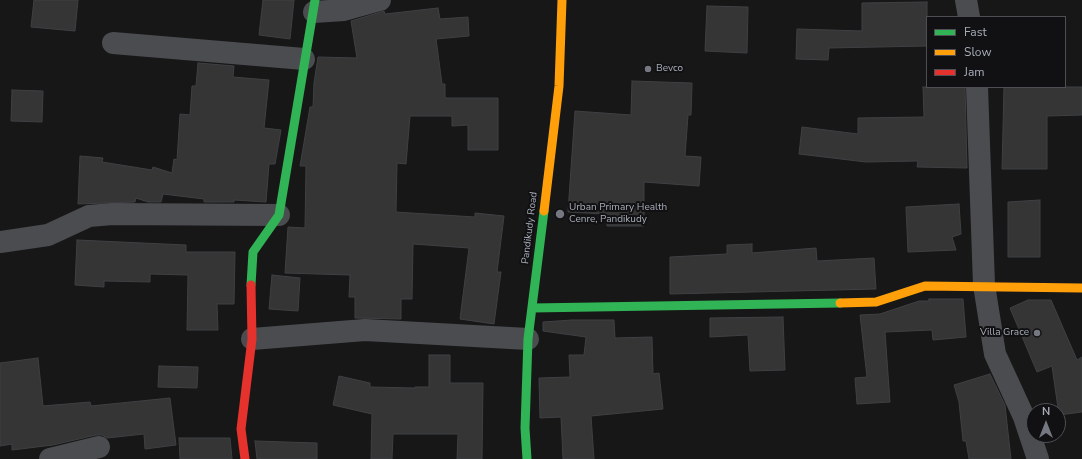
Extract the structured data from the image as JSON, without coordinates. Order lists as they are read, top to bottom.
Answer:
{
  "streets": {
    "street": ["Pandikudy Road"]
  },
  "places": ["Bevco", "Urban Primary Health Cenre, Pandikudy", "Villa Grace"],
  "legend": ["Fast", "Slow", "Jam"],
  "north": "top"
}
